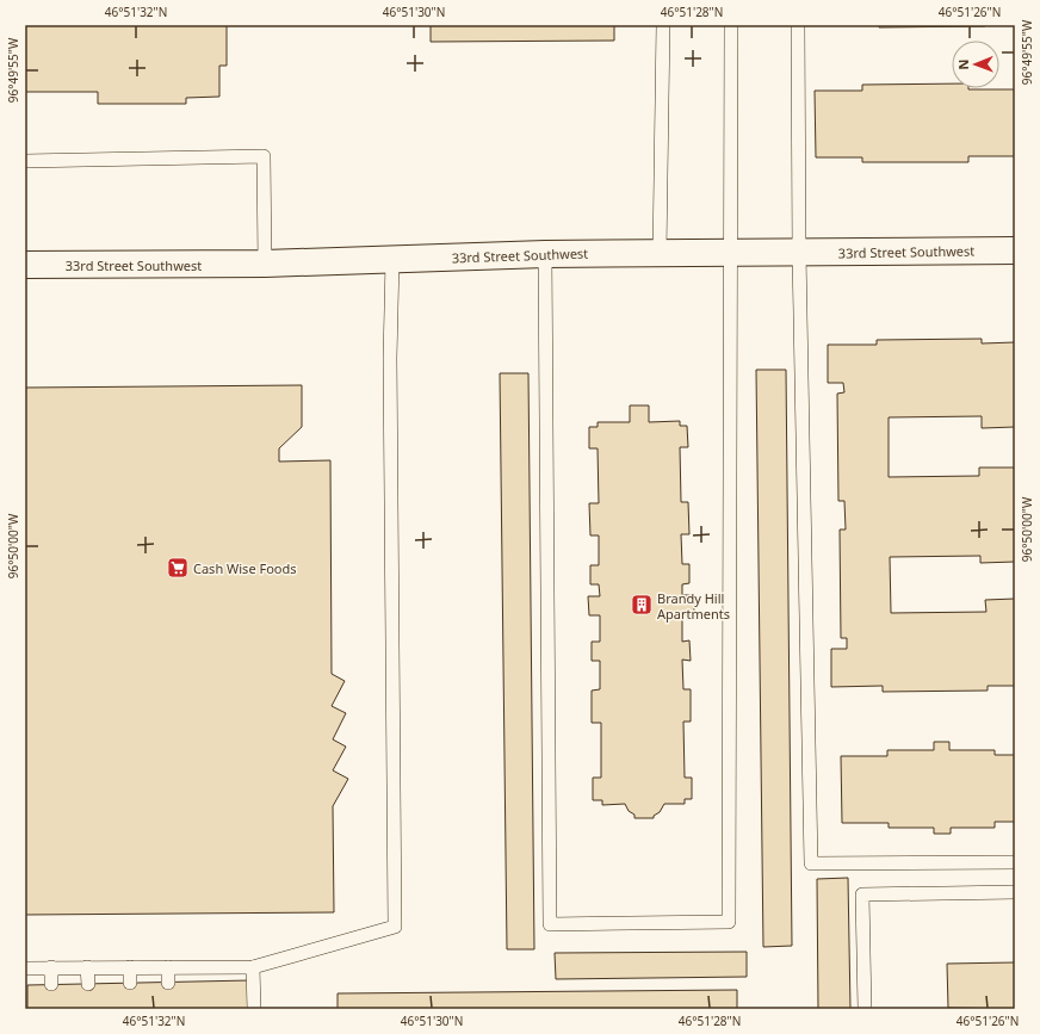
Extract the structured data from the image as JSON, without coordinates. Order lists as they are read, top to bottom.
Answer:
{
  "streets": {
    "street": ["33rd Street Southwest"]
  },
  "places": {
    "supermarket": ["Cash Wise Foods"],
    "building": ["Brandy Hill Apartments"]
  },
  "north": "left",
  "coordinates": [
    "46°51'32\"N",
    "46°51'30\"N",
    "46°51'28\"N",
    "46°51'26\"N",
    "96°49'55\"W",
    "96°50'00\"W"
  ]
}
